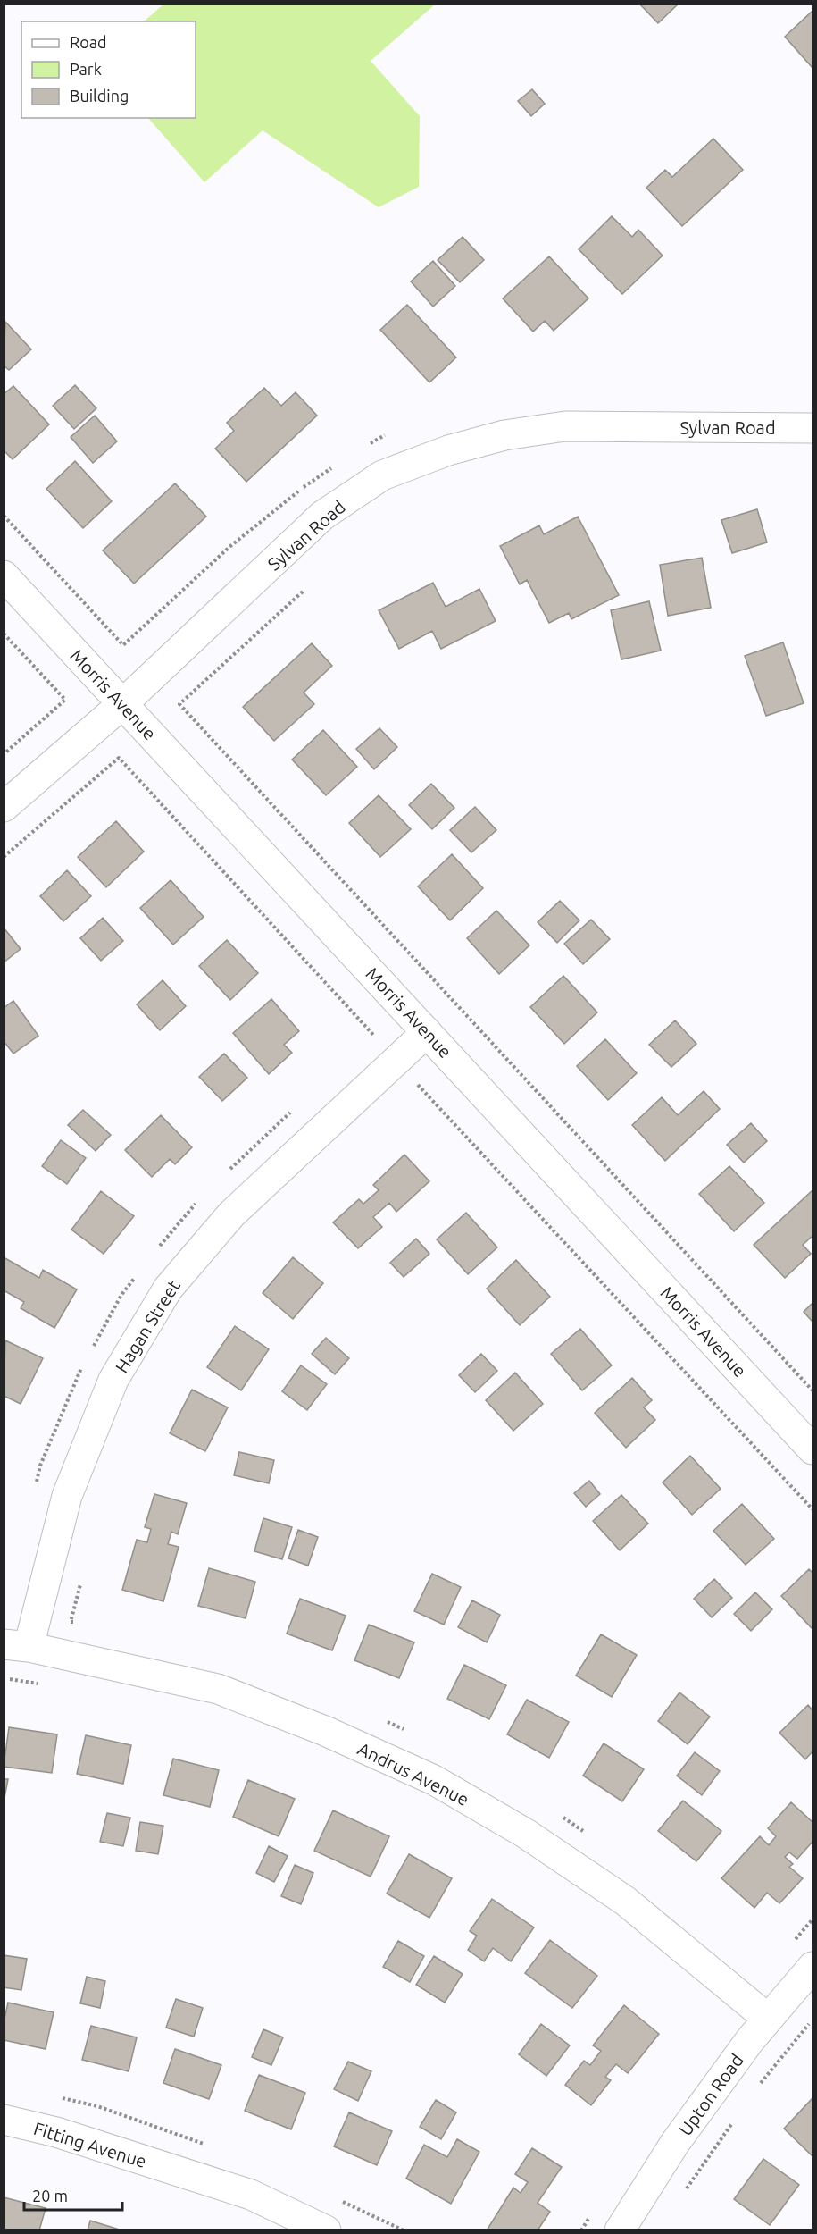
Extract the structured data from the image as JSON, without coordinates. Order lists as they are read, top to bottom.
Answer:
{
  "streets": {
    "street": [
      "Sylvan Road",
      "Morris Avenue",
      "Hagan Street",
      "Andrus Avenue",
      "Upton Road",
      "Fitting Avenue"
    ]
  },
  "crossings": [
    ["Sylvan Road", "Morris Avenue"],
    ["Morris Avenue", "Hagan Street"],
    ["Hagan Street", "Andrus Avenue"],
    ["Andrus Avenue", "Upton Road"]
  ],
  "legend": ["Road", "Park", "Building"],
  "scale_bar": "20 m"
}
